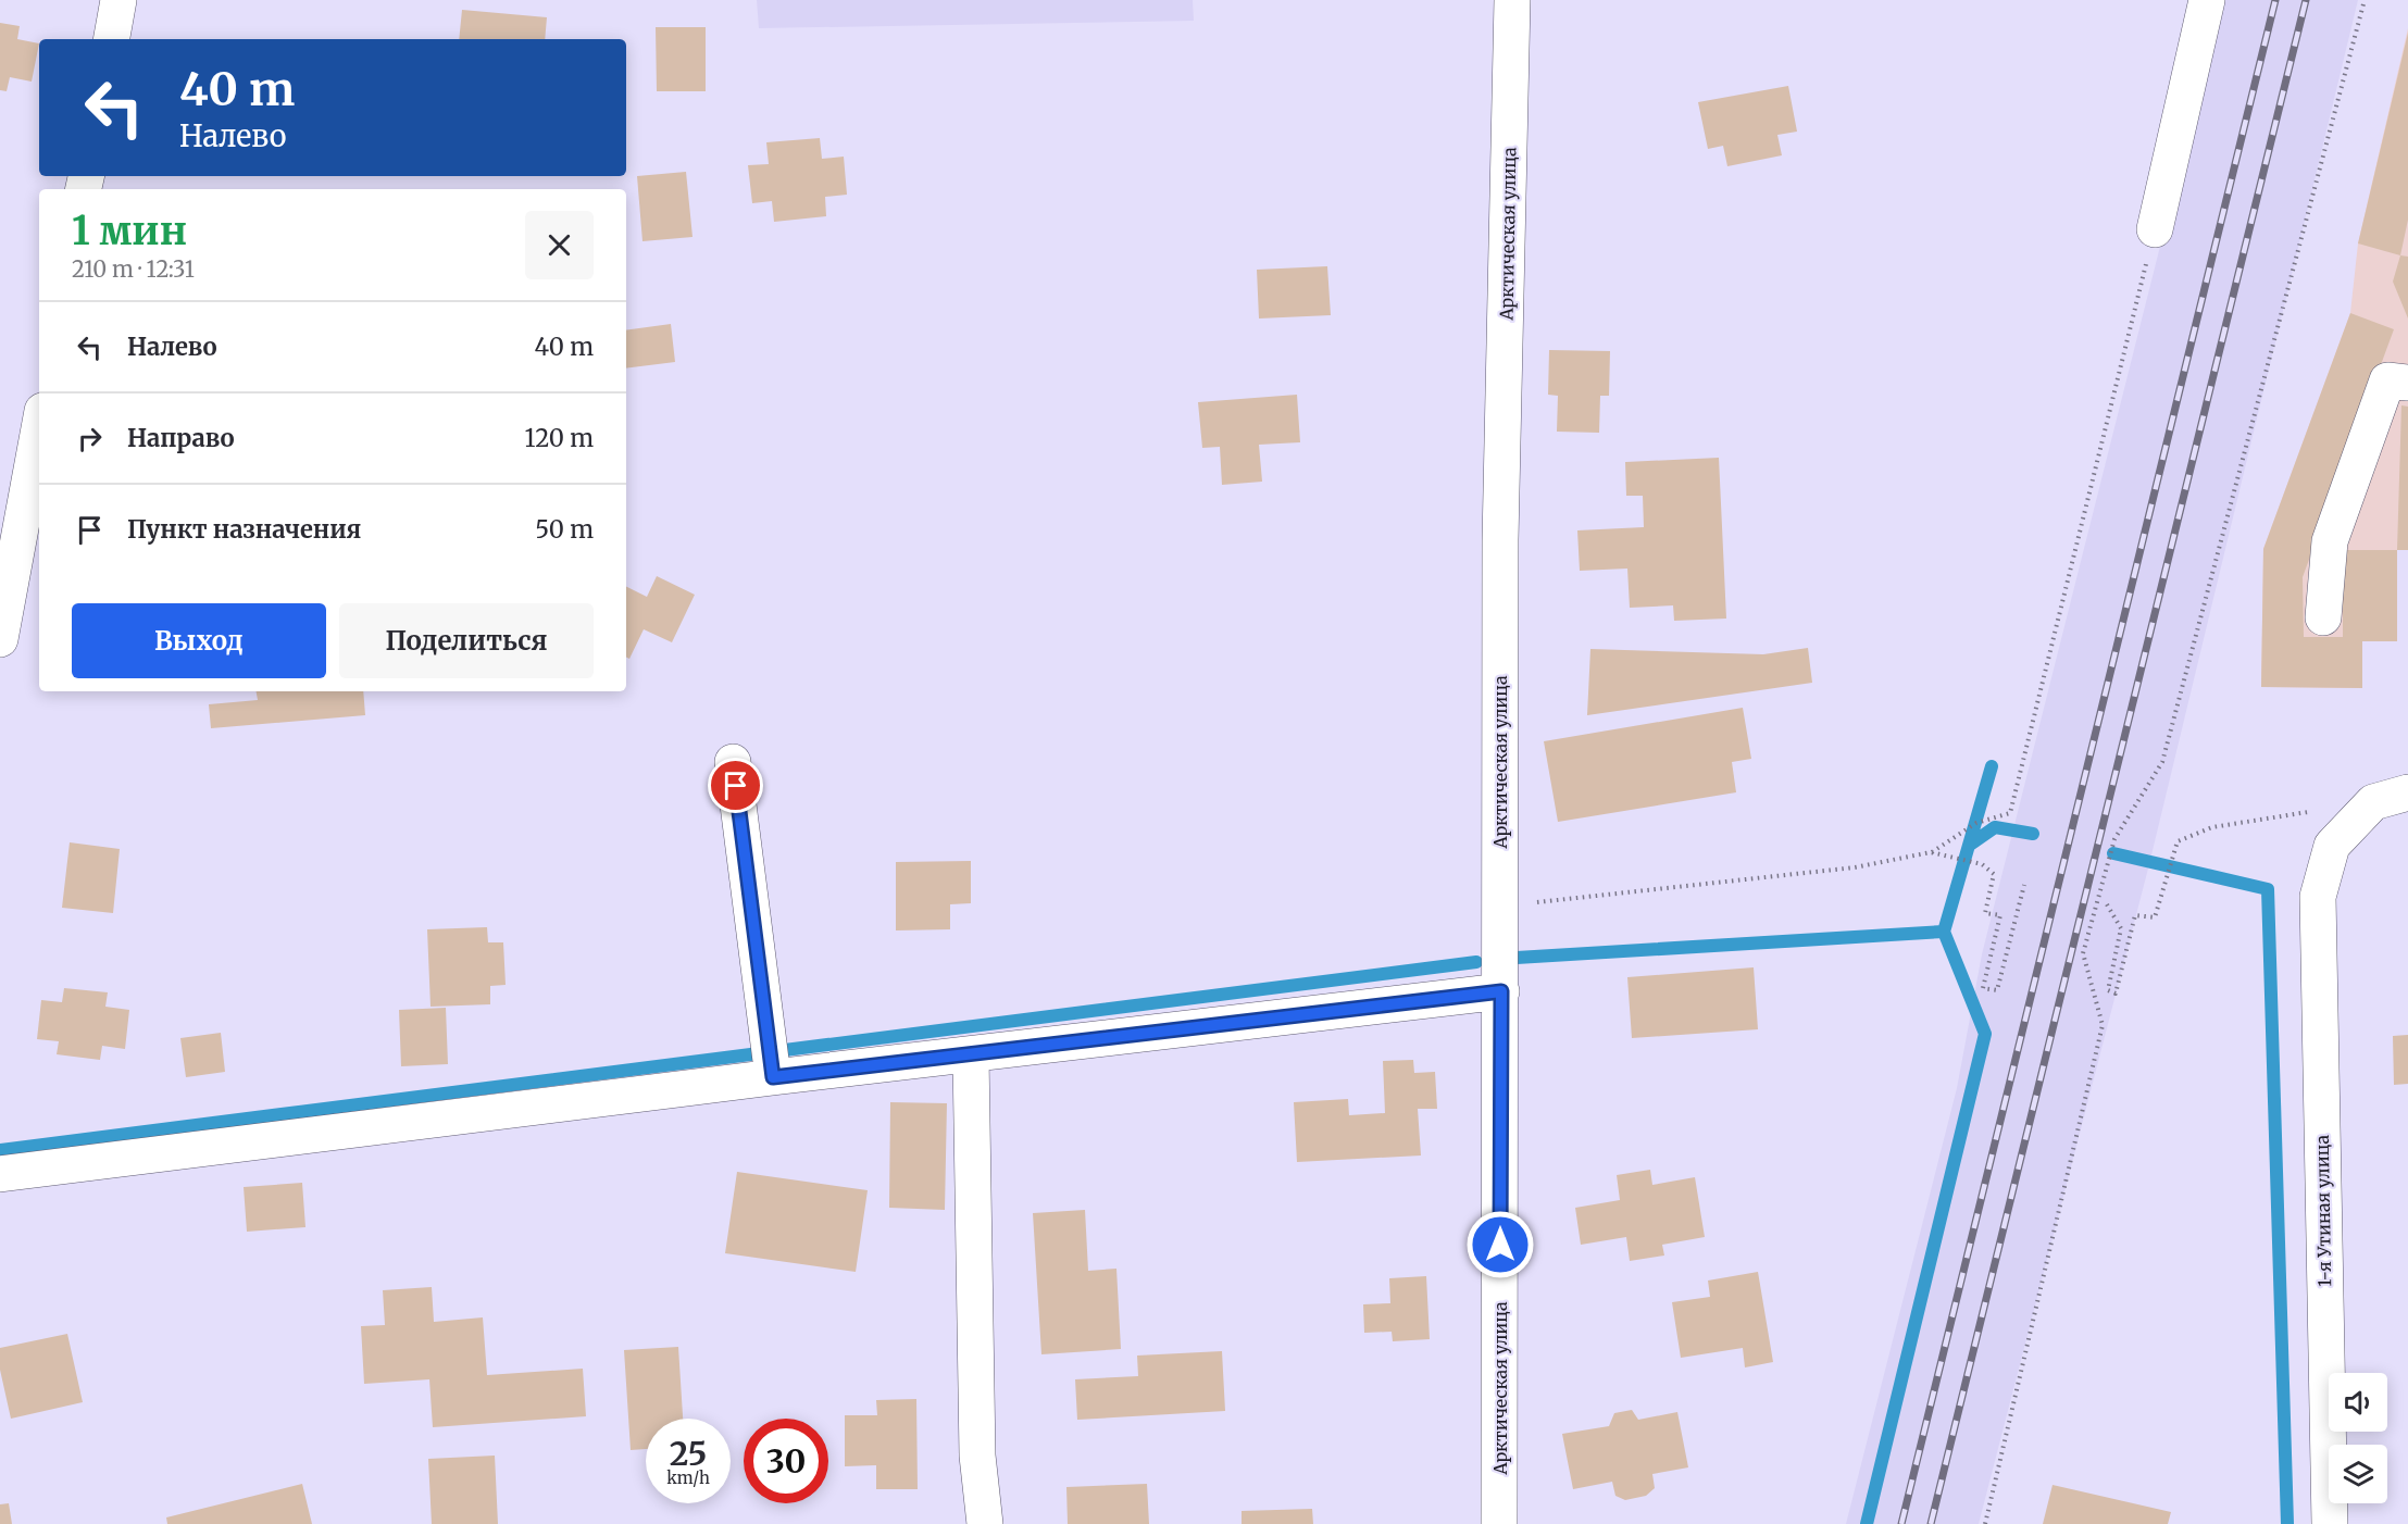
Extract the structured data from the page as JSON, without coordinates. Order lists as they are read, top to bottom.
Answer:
{
  "streets": {
    "street": ["Арктическая улица", "1-я Утиная улица"]
  },
  "page": {
    "turn": ["40 m", "Налево"],
    "heading": ["1 мин", "210 m · 12:31"],
    "list": [
      {
        "name": "Налево",
        "value": "40 m"
      },
      {
        "name": "Направо",
        "value": "120 m"
      },
      {
        "name": "Пункт назначения",
        "value": "50 m"
      }
    ],
    "buttons": ["Выход", "Поделиться"],
    "speed": "25 km/h",
    "limit": "30"
  }
}
